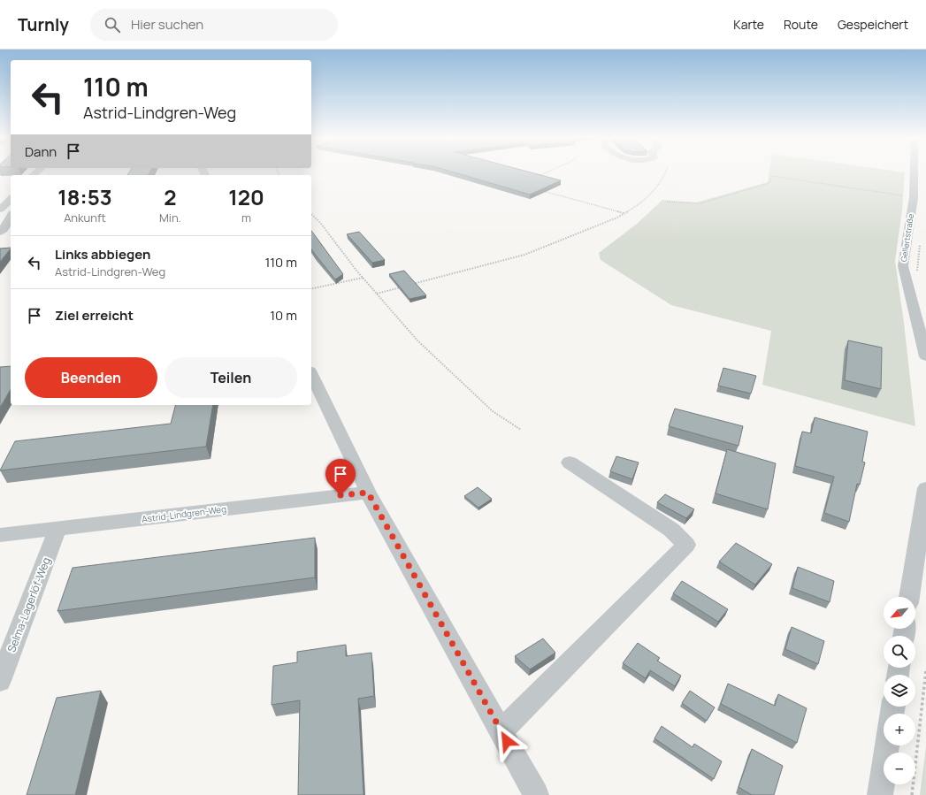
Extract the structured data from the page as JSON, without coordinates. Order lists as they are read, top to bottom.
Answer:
{
  "streets": {
    "street": ["Gellertstraße", "Astrid-Lindgren-Weg", "Selma-Lagerlöf-Weg"]
  },
  "crossings": [
    ["Astrid-Lindgren-Weg", "Selma-Lagerlöf-Weg"]
  ],
  "north": "bottom left",
  "page": {
    "header": "Turnly",
    "search": "Hier suchen",
    "nav": ["Karte", "Route", "Gespeichert"],
    "turn": ["110 m", "Astrid-Lindgren-Weg"],
    "then": "Dann",
    "eta": [
      "18:53",
      "Ankunft",
      "2",
      "Min.",
      "120",
      "m"
    ],
    "list": [
      {
        "name": "Links abbiegen",
        "note": "Astrid-Lindgren-Weg",
        "value": "110 m"
      },
      {
        "name": "Ziel erreicht",
        "value": "10 m"
      }
    ],
    "buttons": ["Beenden", "Teilen"],
    "map_buttons": ["+", "−"]
  }
}
